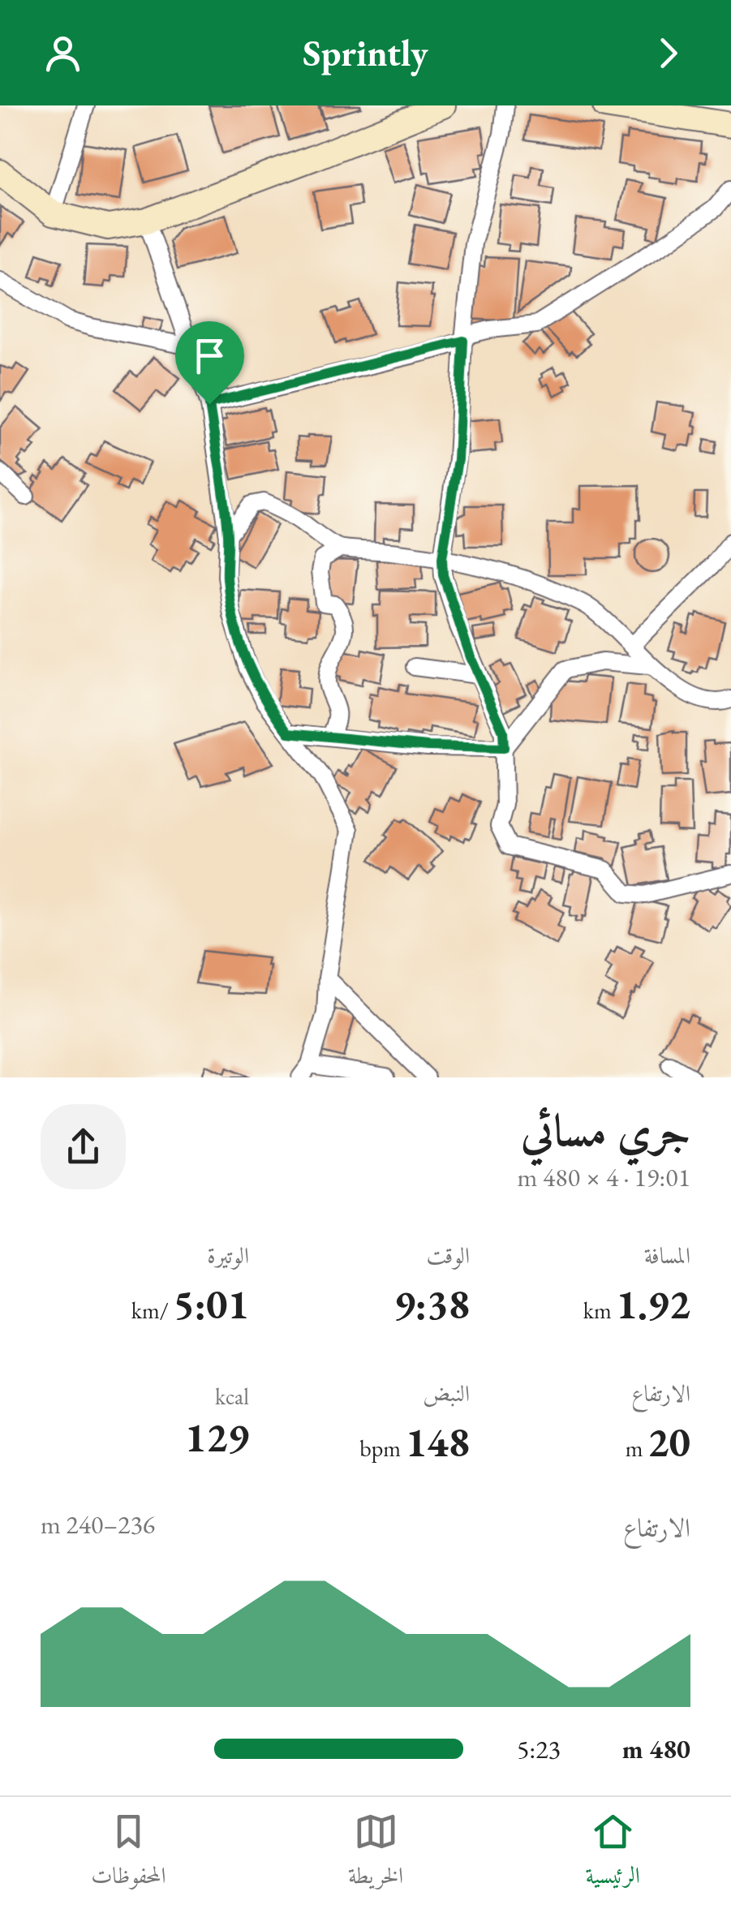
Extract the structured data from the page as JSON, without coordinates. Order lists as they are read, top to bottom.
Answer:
{
  "page": {
    "header": "Sprintly",
    "heading": ["جري مسائي", "19:01 · 4 × 480 m"],
    "stats": [
      ["المسافة", "1.92 km"],
      ["الوقت", "9:38"],
      ["الوتيرة", "5:01 /km"],
      ["الارتفاع", "20 m"],
      ["النبض", "148 bpm"],
      ["kcal", "129"]
    ],
    "chart": ["الارتفاع", "236–240 m"],
    "list": [
      {
        "name": "480 m",
        "note": "5:23"
      }
    ],
    "tabs": ["الرئيسية", "الخريطة", "المحفوظات"]
  }
}
